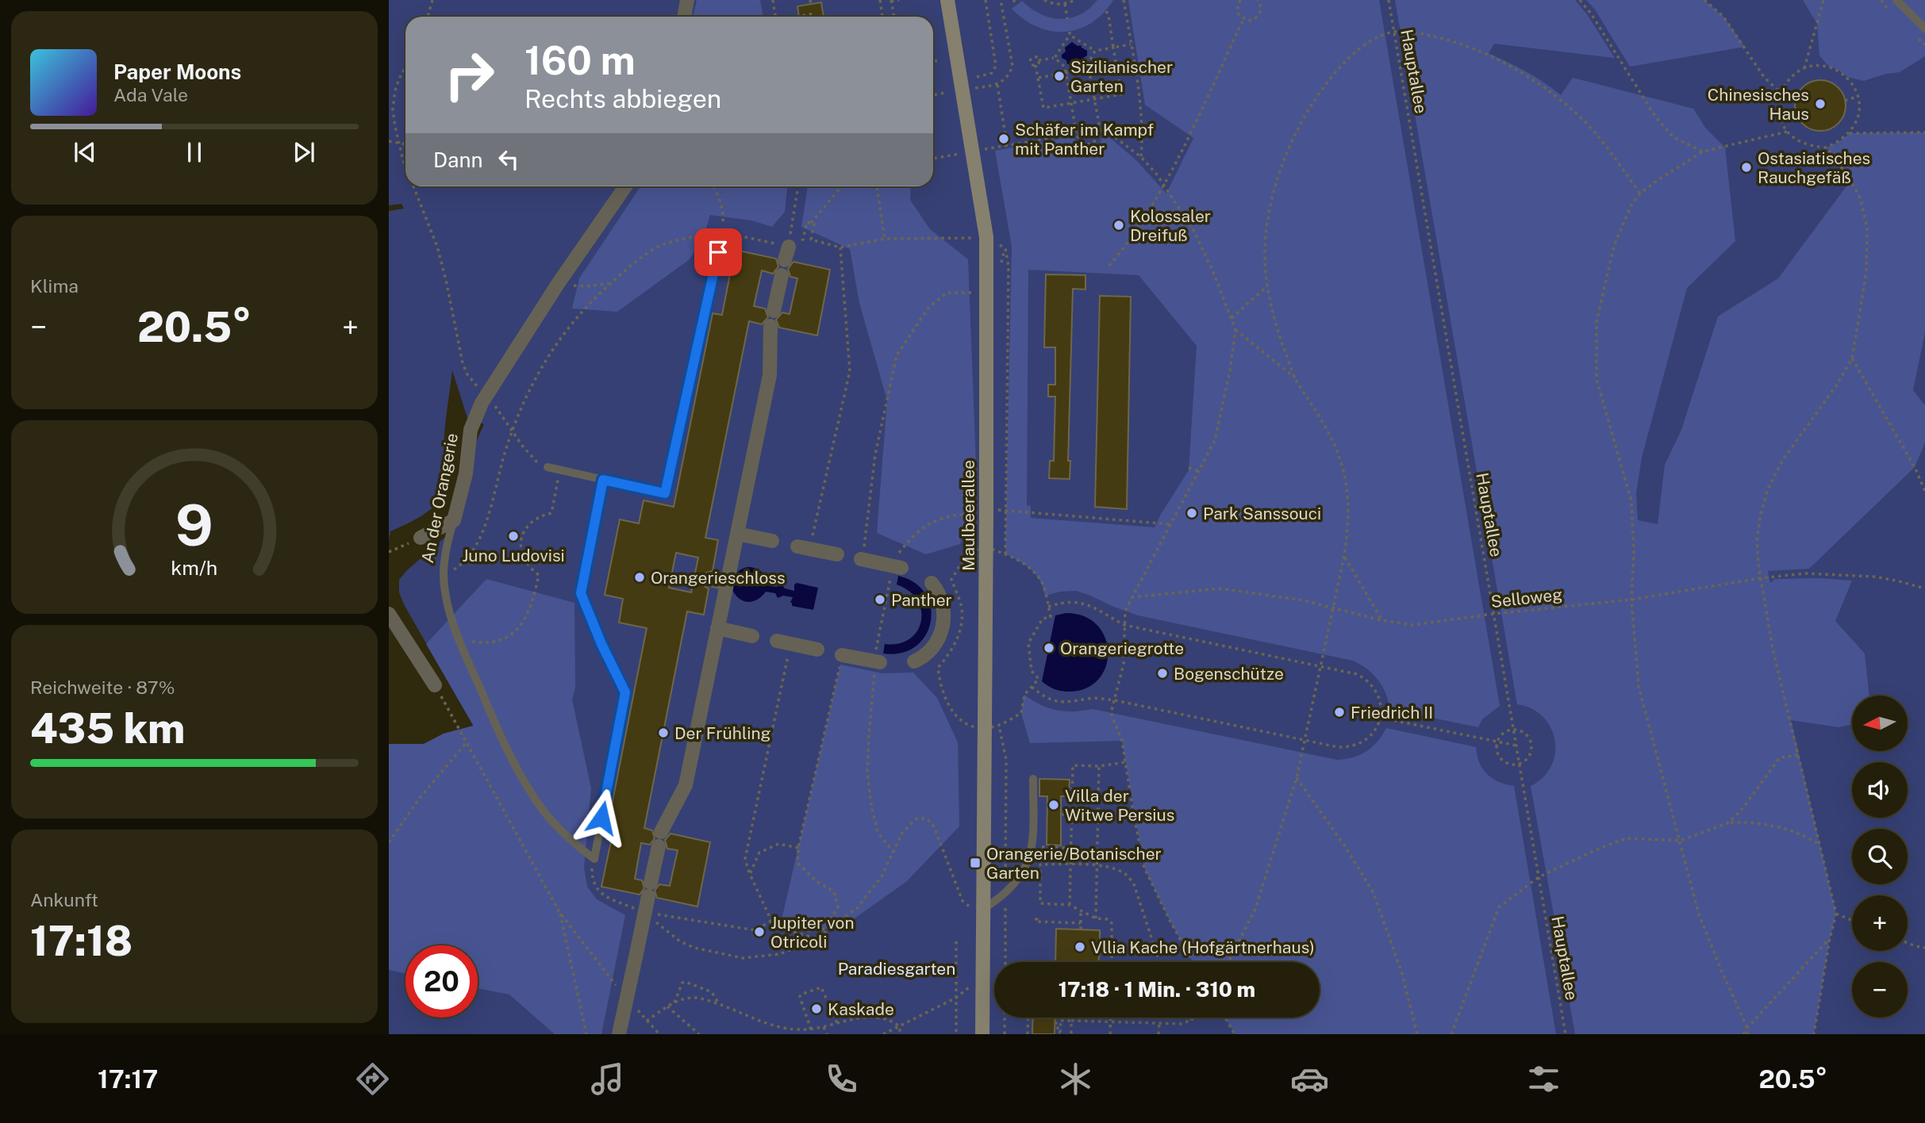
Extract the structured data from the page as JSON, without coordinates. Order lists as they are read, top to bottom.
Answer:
{
  "streets": {
    "street": ["An der Orangerie", "Maulbeerallee"],
    "path": ["Hauptallee", "Selloweg"]
  },
  "crossings": [
    ["Hauptallee", "Selloweg"]
  ],
  "parks": ["Paradiesgarten"],
  "places": {
    "other": [
      "Sizilianischer Garten",
      "Chinesisches Haus",
      "Schäfer im Kampf mit Panther",
      "Ostasiatisches Rauchgefäß",
      "Kolossaler Dreifuß",
      "Park Sanssouci",
      "Juno Ludovisi",
      "Orangerieschloss",
      "Panther",
      "Orangeriegrotte",
      "Bogenschütze",
      "Friedrich II",
      "Der Frühling",
      "Villa der Witwe Persius",
      "Jupiter von Otricoli",
      "Vllia Kache (Hofgärtnerhaus)",
      "Kaskade"
    ],
    "transit": ["Orangerie/Botanischer Garten"]
  },
  "north": "left",
  "page": {
    "turn": ["160 m", "Rechts abbiegen"],
    "song": ["Paper Moons", "Ada Vale"],
    "then": "Dann",
    "tile": [
      "Klima",
      ["Reichweite · 87%", "435 km"],
      ["Ankunft", "17:18"]
    ],
    "heat": ["−", "20.5°", "+"],
    "map_buttons": ["+", "−"],
    "limit": "20",
    "trip": "17:18 · 1 Min. · 310 m",
    "tabs": ["17:17", "20.5°"],
    "gauge": ["9", "km/h"]
  }
}
